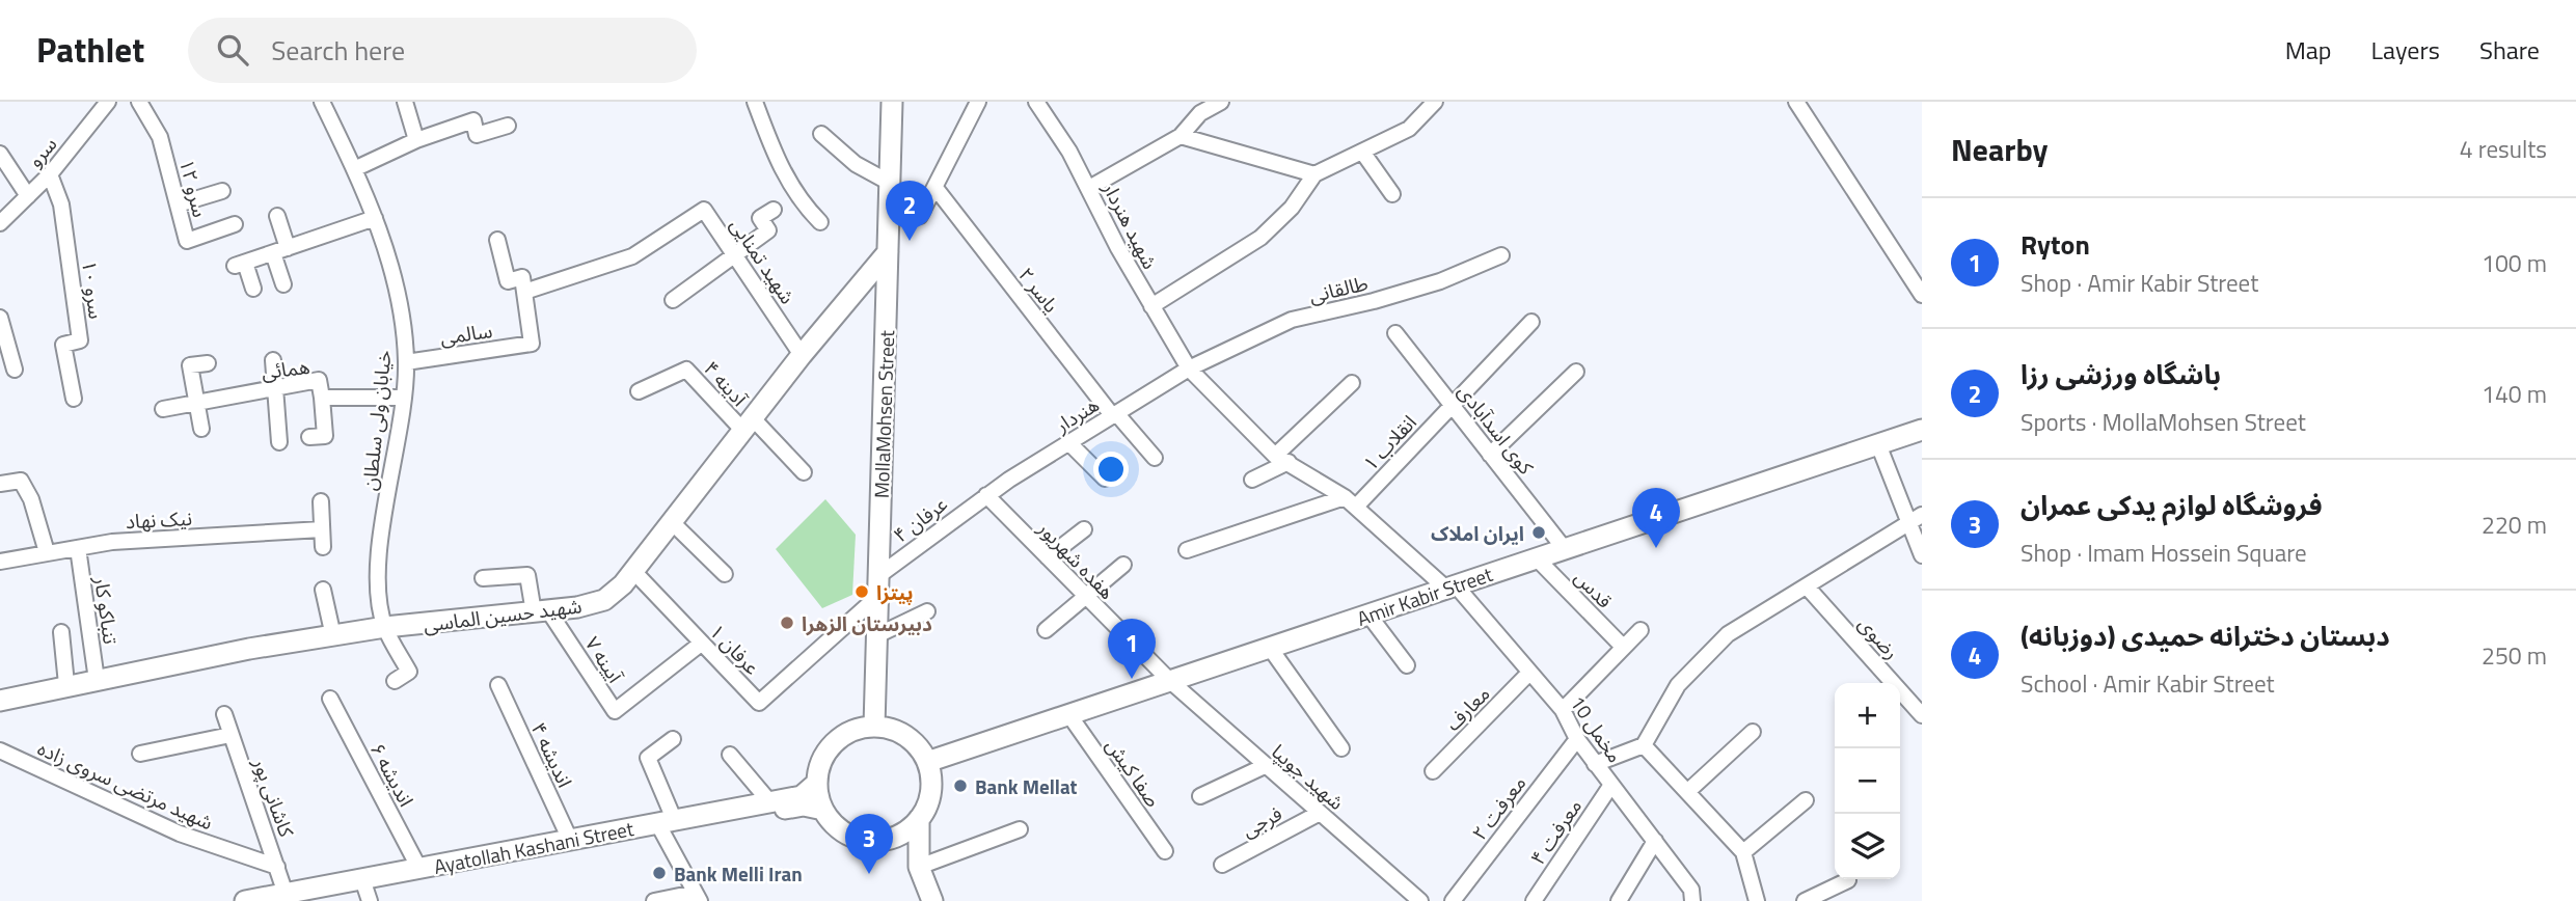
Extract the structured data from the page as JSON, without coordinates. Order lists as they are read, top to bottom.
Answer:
{
  "streets": {
    "main road": [
      "MollaMohsen Street",
      "Amir Kabir Street",
      "شهید حسین الماسی",
      "Ayatollah Kashani Street"
    ],
    "street": [
      "سرو",
      "سرو ۱۲",
      "شهید هنردار",
      "شهید تمنایی",
      "طالقانی",
      "سرو ۱۰",
      "یاسر ۲",
      "سالمی",
      "همائی",
      "آدینه ۴",
      "هنردار",
      "خیابان ولی سلطان",
      "کوی اسدآبادی",
      "انقلاب ۱",
      "نیک نهاد",
      "عرفان ۴",
      "هفده شهریور",
      "قدس",
      "تنباکو کار",
      "رضوی",
      "عرفان ۱",
      "آیینه ۷",
      "معارف",
      "مخمل 10",
      "اندیشه ۴",
      "صفا کیش",
      "اندیشه ۶",
      "شهید جویپا",
      "شهید مرتضی سروی زاده",
      "کاشانی پور",
      "معرفت ۲",
      "فرجی",
      "معرفت ۴"
    ]
  },
  "crossings": [
    ["سرو", "سرو ۱۰"],
    ["شهید هنردار", "طالقانی"],
    ["شهید هنردار", "هنردار"],
    ["شهید هنردار", "انقلاب ۱"],
    ["شهید هنردار", "مخمل 10"],
    ["شهید تمنایی", "سالمی"],
    ["شهید تمنایی", "شهید حسین الماسی"],
    ["طالقانی", "هنردار"],
    ["یاسر ۲", "هنردار"],
    ["سالمی", "خیابان ولی سلطان"],
    ["همائی", "خیابان ولی سلطان"],
    ["آدینه ۴", "شهید حسین الماسی"],
    ["MollaMohsen Street", "عرفان ۴"],
    ["MollaMohsen Street", "Amir Kabir Street"],
    ["MollaMohsen Street", "شهید حسین الماسی"],
    ["MollaMohsen Street", "عرفان ۱"],
    ["MollaMohsen Street", "Ayatollah Kashani Street"],
    ["هنردار", "عرفان ۴"],
    ["هنردار", "هفده شهریور"],
    ["خیابان ولی سلطان", "شهید حسین الماسی"],
    ["کوی اسدآبادی", "انقلاب ۱"],
    ["کوی اسدآبادی", "Amir Kabir Street"],
    ["انقلاب ۱", "مخمل 10"],
    ["نیک نهاد", "تنباکو کار"],
    ["عرفان ۴", "هفده شهریور"],
    ["هفده شهریور", "Amir Kabir Street"],
    ["هفده شهریور", "شهید جویپا"],
    ["قدس", "Amir Kabir Street"],
    ["Amir Kabir Street", "مخمل 10"],
    ["Amir Kabir Street", "صفا کیش"],
    ["Amir Kabir Street", "شهید جویپا"],
    ["Amir Kabir Street", "Ayatollah Kashani Street"],
    ["تنباکو کار", "شهید حسین الماسی"],
    ["شهید حسین الماسی", "عرفان ۱"],
    ["شهید حسین الماسی", "آیینه ۷"],
    ["عرفان ۱", "آیینه ۷"],
    ["معارف", "مخمل 10"],
    ["مخمل 10", "معرفت ۲"],
    ["مخمل 10", "معرفت ۴"],
    ["اندیشه ۴", "Ayatollah Kashani Street"],
    ["اندیشه ۶", "Ayatollah Kashani Street"],
    ["شهید جویپا", "فرجی"],
    ["شهید مرتضی سروی زاده", "کاشانی پور"],
    ["کاشانی پور", "Ayatollah Kashani Street"]
  ],
  "places": [
    "ایران املاک",
    "پیتزا",
    "دبیرستان الزهرا",
    "Bank Mellat",
    "Bank Melli Iran"
  ],
  "page": {
    "header": "Pathlet",
    "search": "Search here",
    "nav": ["Map", "Layers", "Share"],
    "heading": ["Nearby", "4 results"],
    "pins": [
      "2",
      "4",
      "1",
      "3"
    ],
    "list": [
      {
        "mark": "1",
        "name": "Ryton",
        "note": "Shop · Amir Kabir Street",
        "value": "100 m"
      },
      {
        "mark": "2",
        "name": "باشگاه ورزشی رزا",
        "note": "Sports · MollaMohsen Street",
        "value": "140 m"
      },
      {
        "mark": "3",
        "name": "فروشگاه لوازم یدکی عمران",
        "note": "Shop · Imam Hossein Square",
        "value": "220 m"
      },
      {
        "mark": "4",
        "name": "دبستان دخترانه حمیدی (دوزبانه)",
        "note": "School · Amir Kabir Street",
        "value": "250 m"
      }
    ],
    "map_buttons": ["+", "−"]
  }
}
